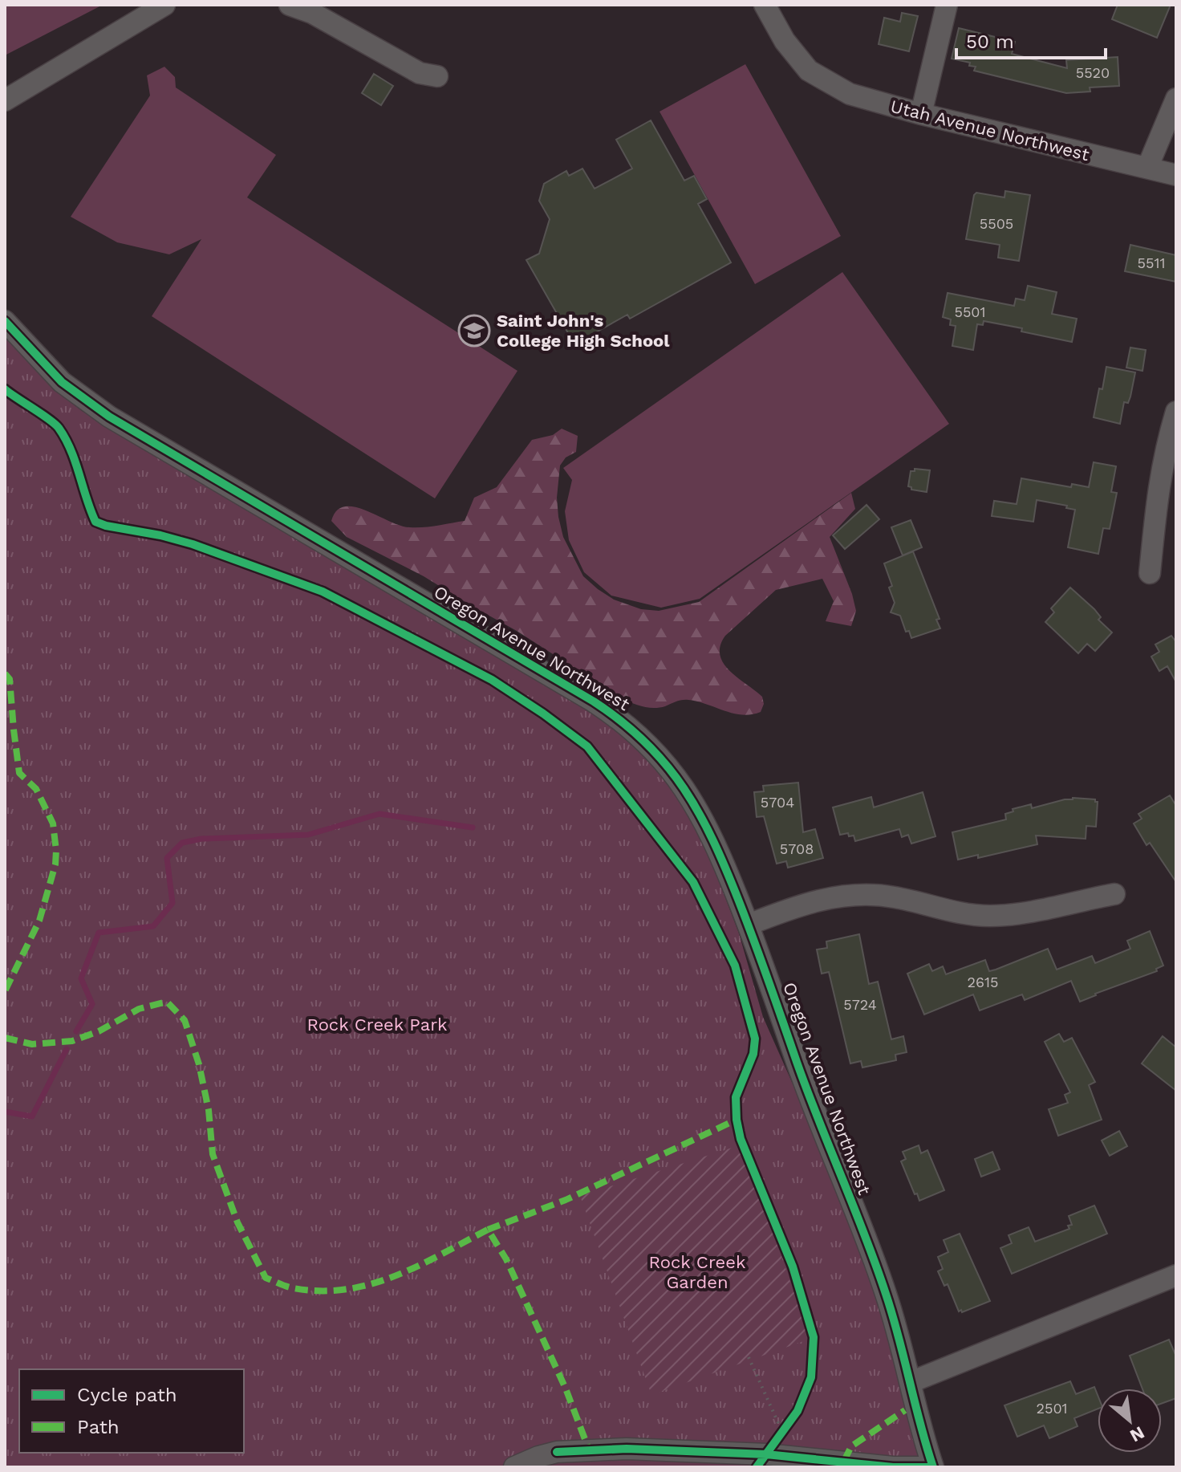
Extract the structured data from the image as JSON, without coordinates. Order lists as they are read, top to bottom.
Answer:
{
  "streets": {
    "street": ["Utah Avenue Northwest", "Oregon Avenue Northwest"]
  },
  "parks": ["Rock Creek Park", "Rock Creek Garden"],
  "places": {
    "school or university": ["Saint John's College High School"]
  },
  "house_numbers": [
    "5520",
    "5505",
    "5511",
    "5501",
    "5704",
    "5708",
    "2615",
    "5724",
    "2501"
  ],
  "legend": ["Cycle path", "Path"],
  "scale_bar": "50 m",
  "north": "bottom right"
}
